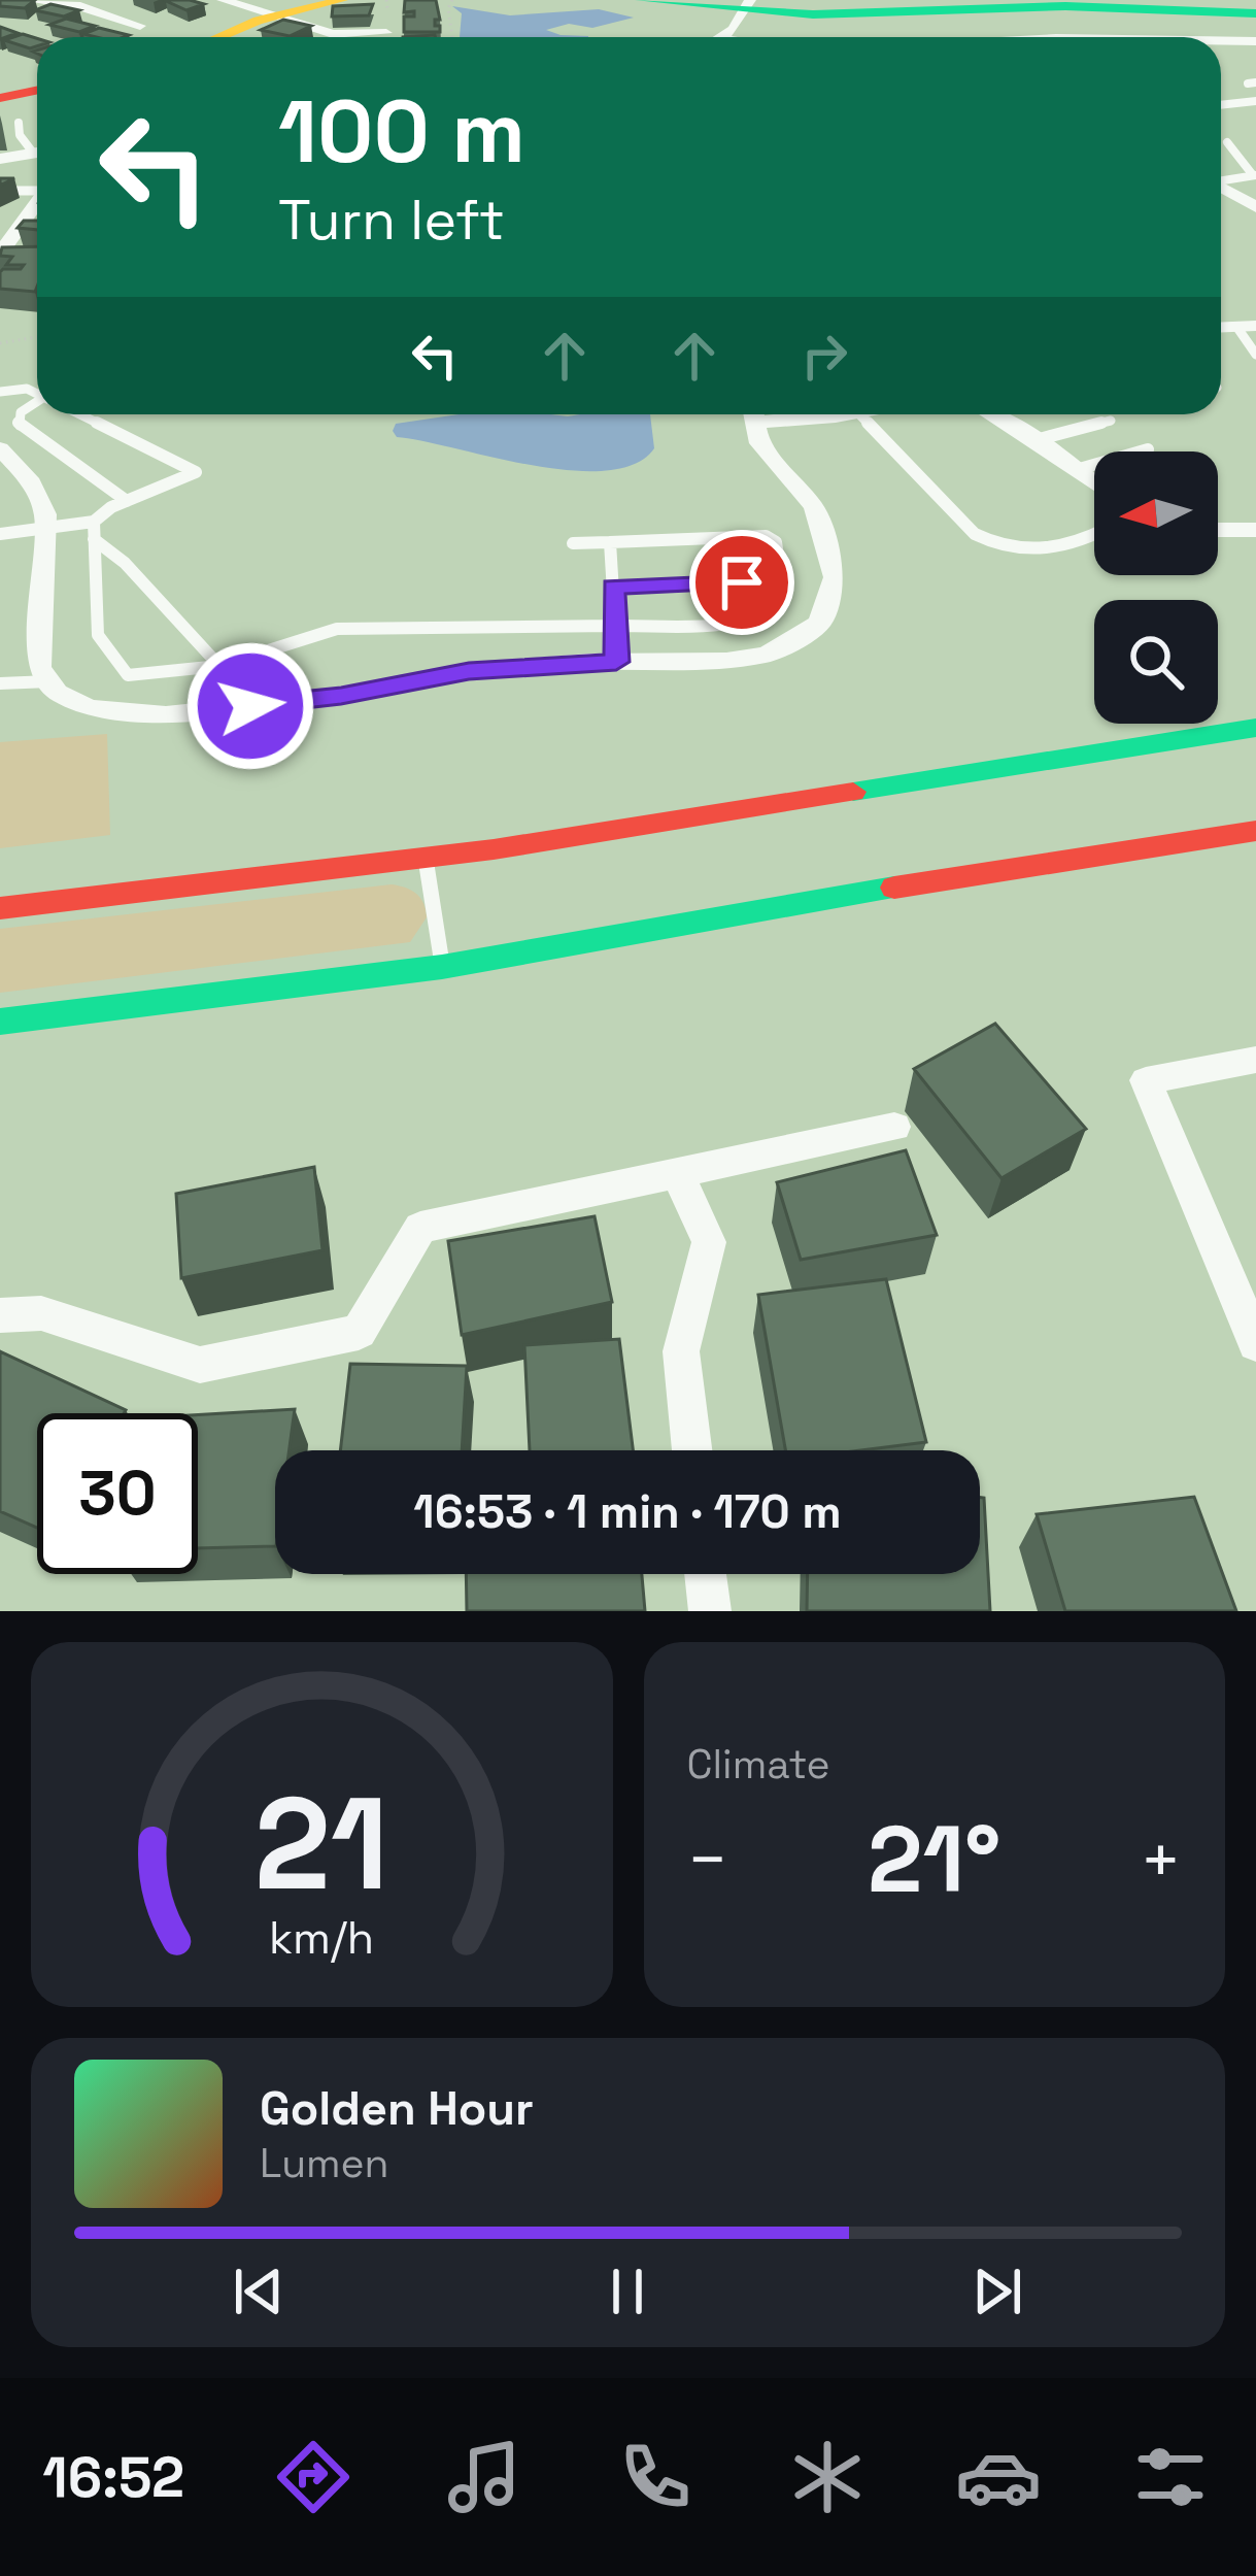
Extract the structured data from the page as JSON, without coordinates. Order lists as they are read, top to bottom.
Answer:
{
  "north": "left",
  "page": {
    "turn": ["100 m", "Turn left"],
    "limit": "30",
    "trip": "16:53 · 1 min · 170 m",
    "tile": "Climate",
    "heat": ["−", "21°", "+"],
    "song": ["Golden Hour", "Lumen"],
    "tabs": "16:52",
    "gauge": ["21", "km/h"]
  }
}
